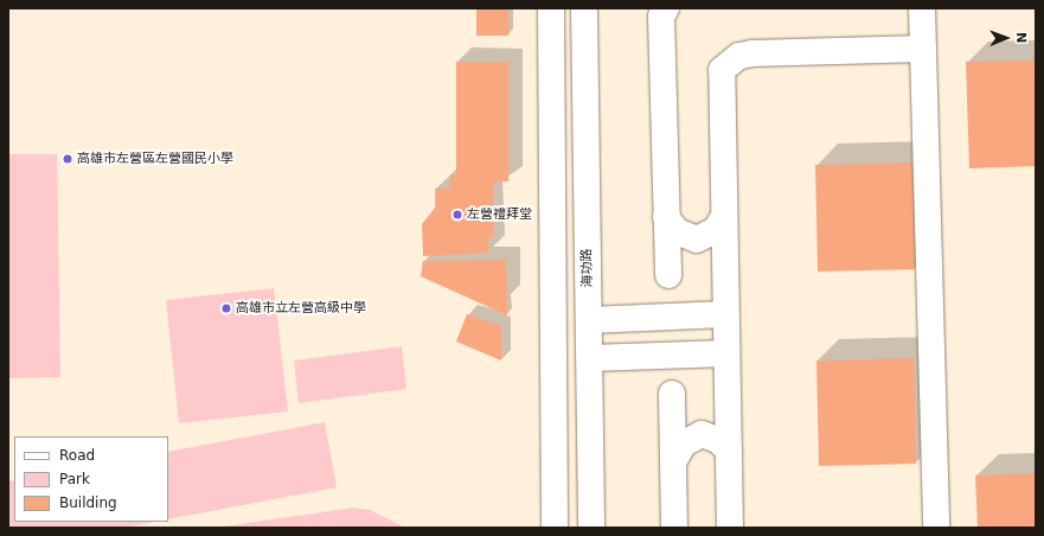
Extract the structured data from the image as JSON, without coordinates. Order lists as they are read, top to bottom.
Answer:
{
  "streets": {
    "street": ["海功路"]
  },
  "places": ["高雄市左營區左營國民小學", "左營禮拜堂", "高雄市立左營高級中學"],
  "legend": ["Road", "Park", "Building"],
  "north": "right"
}
